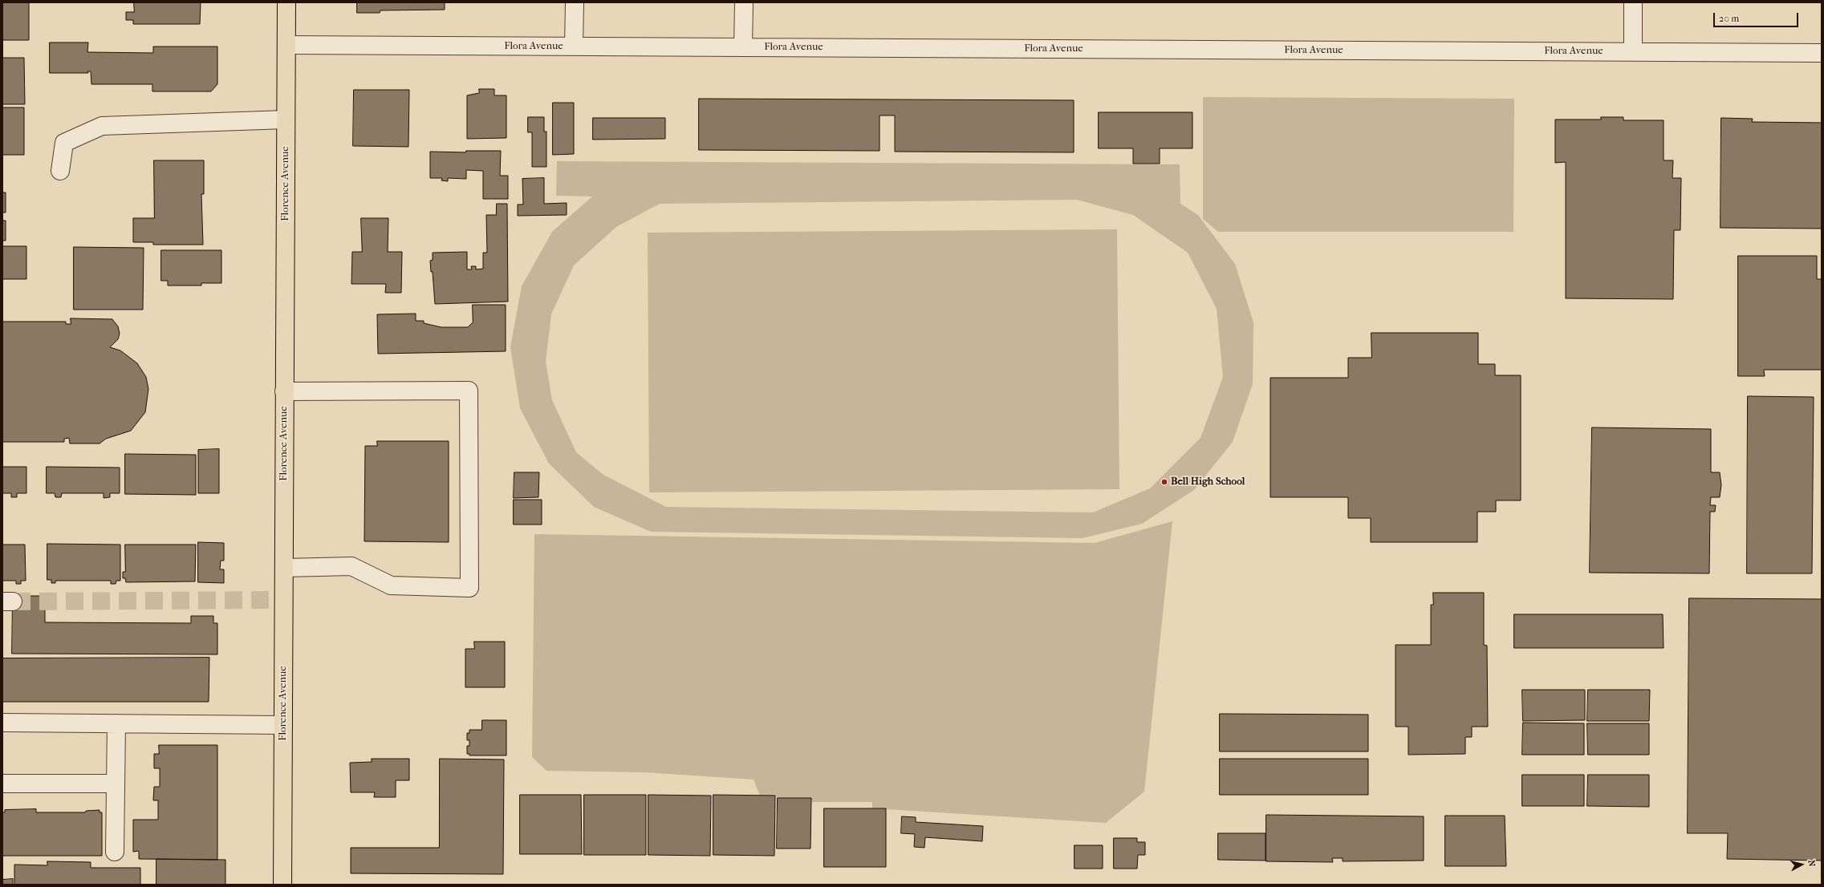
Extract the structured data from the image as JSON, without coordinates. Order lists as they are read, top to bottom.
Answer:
{
  "streets": {
    "main road": ["Florence Avenue"],
    "street": ["Flora Avenue"]
  },
  "crossings": [
    ["Flora Avenue", "Florence Avenue"]
  ],
  "places": ["Bell High School"],
  "scale_bar": "20 m",
  "north": "right"
}
